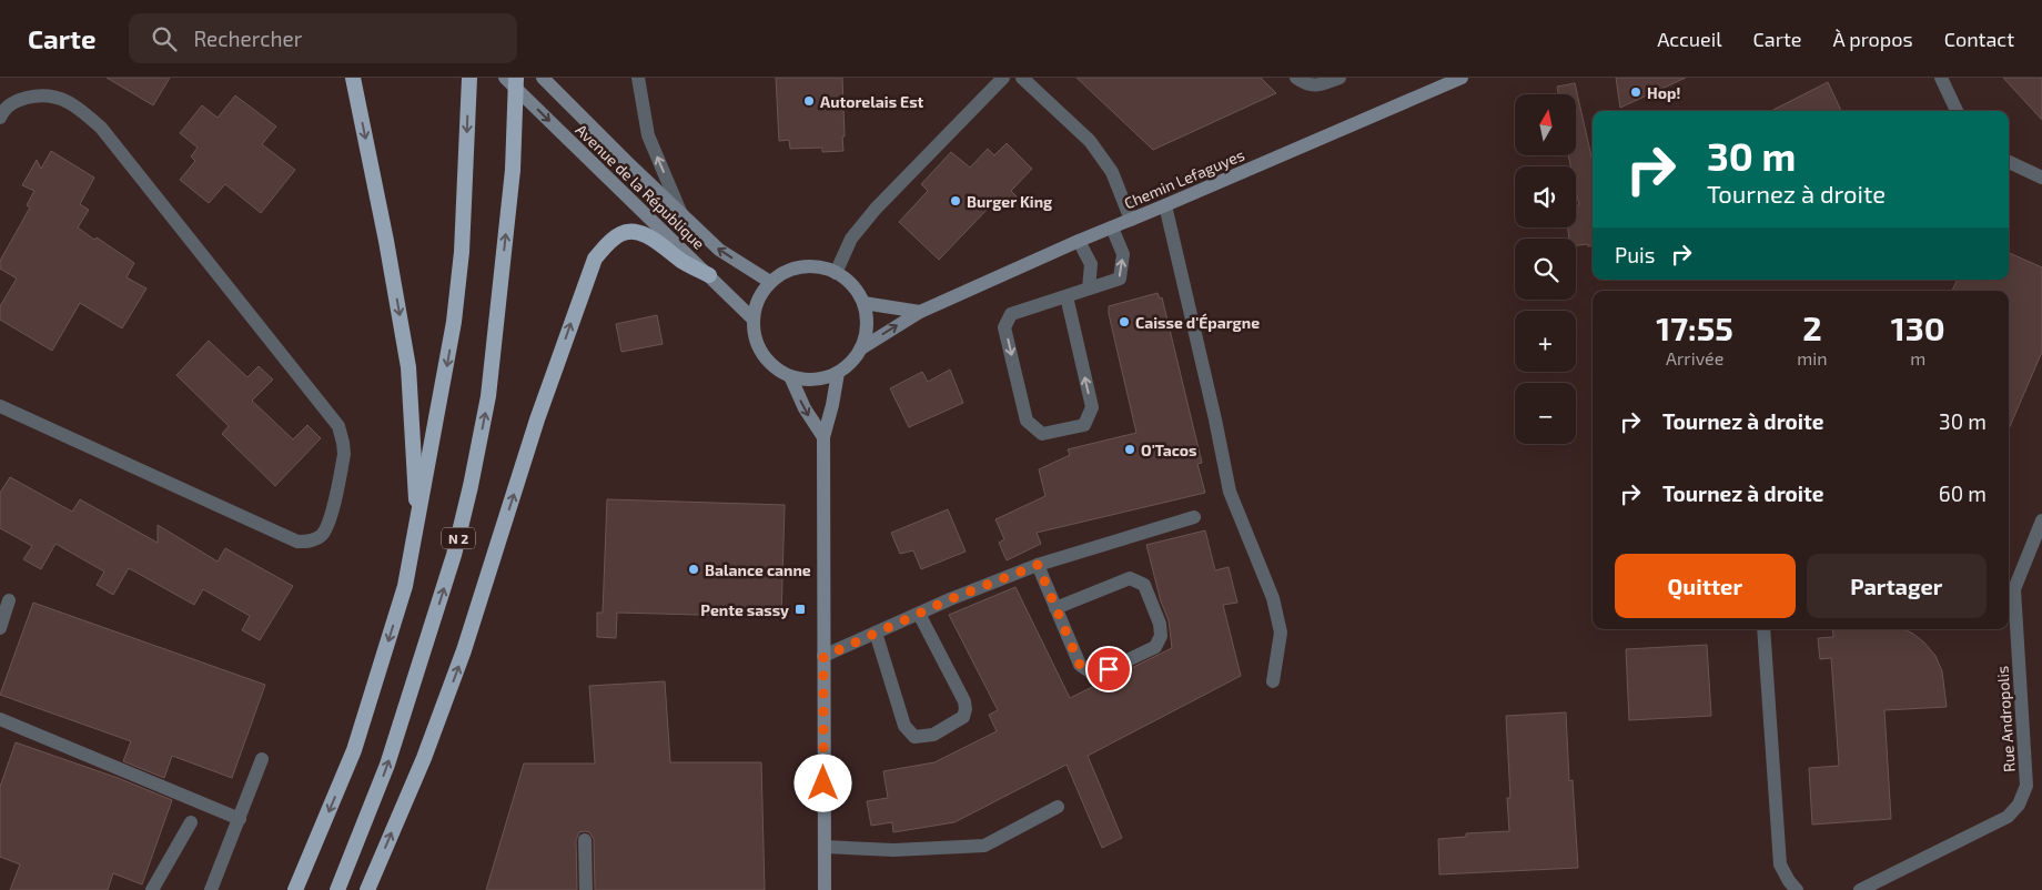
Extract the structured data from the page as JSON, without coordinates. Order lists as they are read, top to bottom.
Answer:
{
  "streets": {
    "highway": ["N 2"],
    "main road": ["Chemin Lefaguyes", "Avenue de la République"],
    "street": ["Rue Andropolis"]
  },
  "crossings": [
    ["Chemin Lefaguyes", "Avenue de la République"]
  ],
  "places": {
    "other": [
      "Hop!",
      "Autorelais Est",
      "Burger King",
      "Caisse d'Épargne",
      "O'Tacos",
      "Balance canne"
    ],
    "transit": ["Pente sassy"]
  },
  "north": "top",
  "page": {
    "header": "Carte",
    "search": "Rechercher",
    "nav": [
      "Accueil",
      "Carte",
      "À propos",
      "Contact"
    ],
    "map_buttons": ["+", "−"],
    "turn": ["30 m", "Tournez à droite"],
    "then": "Puis",
    "eta": [
      "17:55",
      "Arrivée",
      "2",
      "min",
      "130",
      "m"
    ],
    "list": [
      {
        "name": "Tournez à droite",
        "value": "30 m"
      },
      {
        "name": "Tournez à droite",
        "value": "60 m"
      }
    ],
    "buttons": ["Quitter", "Partager"]
  }
}
